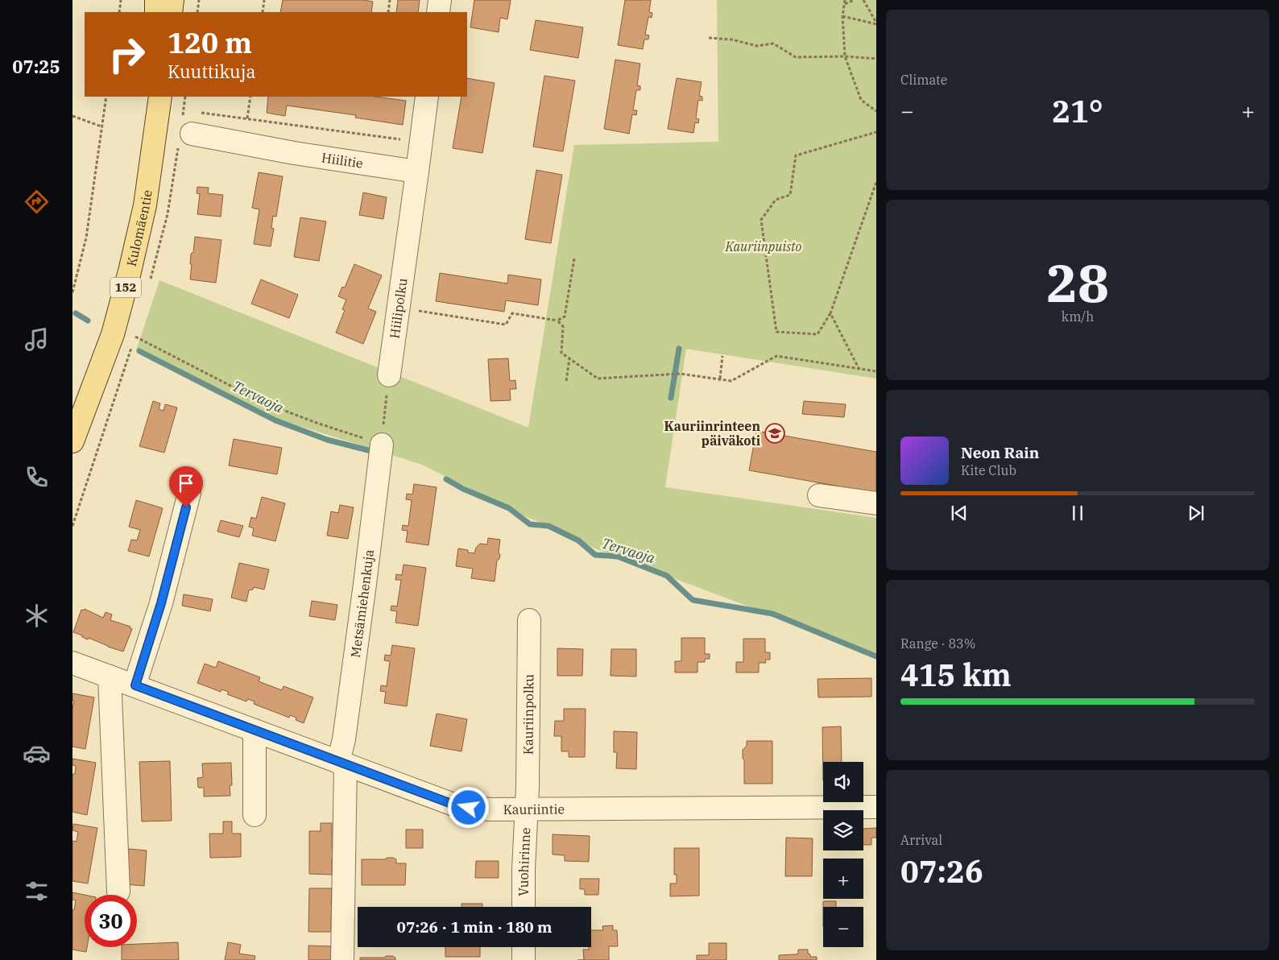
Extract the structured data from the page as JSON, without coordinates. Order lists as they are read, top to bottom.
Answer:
{
  "streets": {
    "main road": ["Kulomäentie", "152"],
    "street": [
      "Hiilitie",
      "Hiilipolku",
      "Metsämiehenkuja",
      "Kauriinpolku",
      "Kauriintie",
      "Vuohirinne"
    ]
  },
  "crossings": [
    ["Hiilitie", "Hiilipolku"],
    ["Metsämiehenkuja", "Kauriintie"],
    ["Kauriinpolku", "Kauriintie"],
    ["Kauriinpolku", "Vuohirinne"],
    ["Kauriintie", "Vuohirinne"]
  ],
  "water": ["Tervaoja"],
  "parks": ["Kauriinpuisto"],
  "places": {
    "school or university": ["Kauriinrinteen päiväkoti"]
  },
  "page": {
    "tabs": "07:25",
    "tile": [
      "Climate",
      ["28", "km/h"],
      ["Range · 83%", "415 km"],
      ["Arrival", "07:26"]
    ],
    "turn": ["120 m", "Kuuttikuja"],
    "heat": ["−", "21°", "+"],
    "song": ["Neon Rain", "Kite Club"],
    "map_buttons": ["+", "−"],
    "limit": "30",
    "trip": "07:26 · 1 min · 180 m"
  }
}
